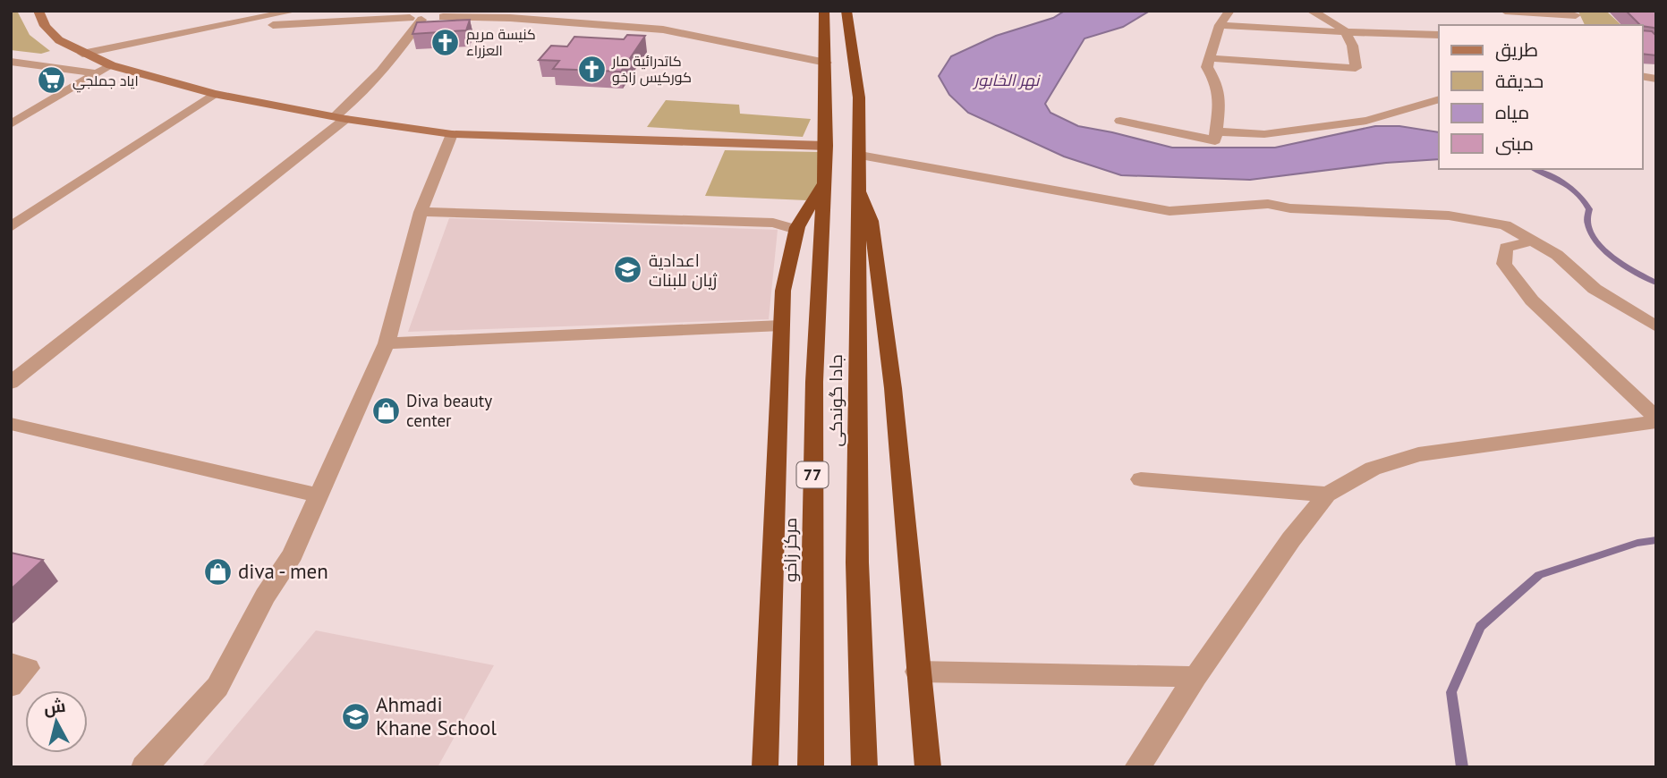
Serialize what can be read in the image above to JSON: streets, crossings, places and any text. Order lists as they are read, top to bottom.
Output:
{
  "streets": {
    "highway": ["جادا گوندکی", "77", "مركز زاخو"]
  },
  "crossings": [
    ["77", "مركز زاخو"]
  ],
  "water": ["نهر الخابور"],
  "places": {
    "church": ["كنيسة مريم العزراء", "كاتدرائية مار كوركيس زاخو"],
    "supermarket": ["اياد جملجي"],
    "school or university": ["اعدادية ژیان للبنات", "Ahmadi Khane School"],
    "shop": ["Diva beauty center", "diva - men"]
  },
  "legend": [
    "طريق",
    "حديقة",
    "مياه",
    "مبنى"
  ],
  "north": "top"
}
